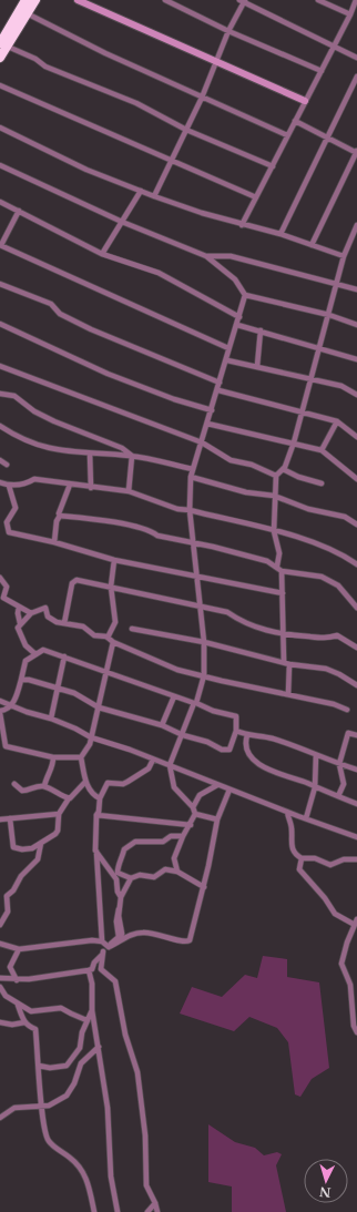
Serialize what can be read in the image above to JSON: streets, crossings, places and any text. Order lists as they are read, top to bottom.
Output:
{
  "north": "bottom"
}
